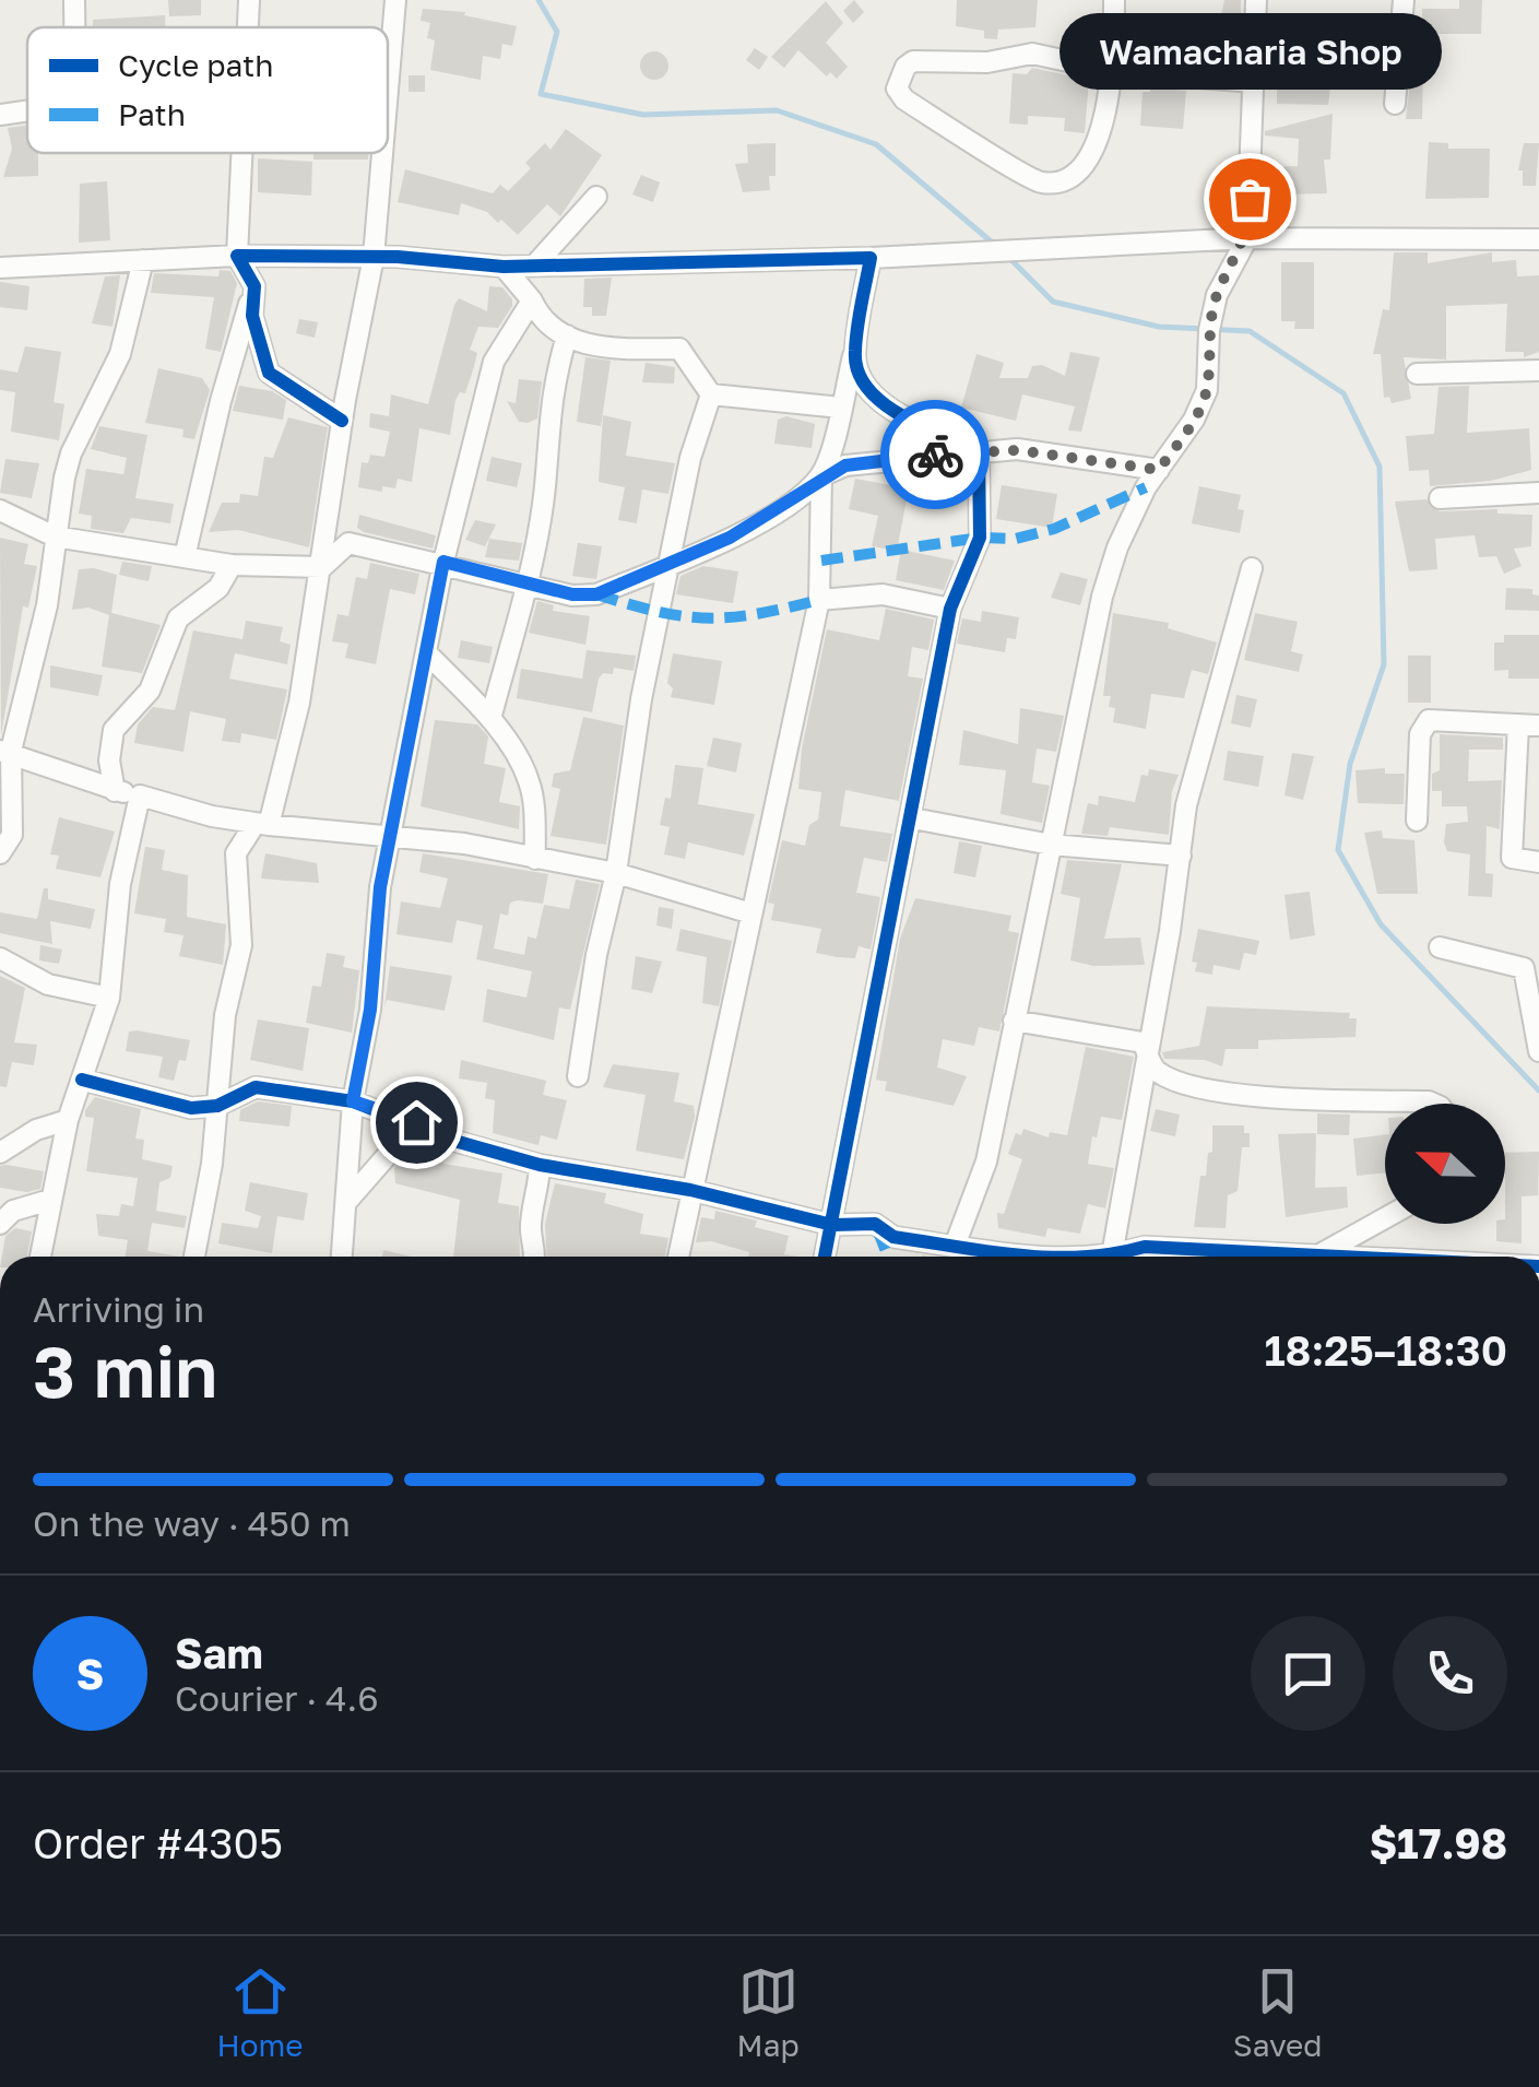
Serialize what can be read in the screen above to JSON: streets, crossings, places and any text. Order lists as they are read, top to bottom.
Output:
{
  "places": ["Wamacharia Shop"],
  "legend": ["Cycle path", "Path"],
  "north": "left",
  "page": {
    "bubble": "Wamacharia Shop",
    "heading": ["3 min", "Arriving in", "18:25–18:30"],
    "panel": [
      "Sam",
      "Courier · 4.6",
      "Order #4305",
      "$17.98"
    ],
    "bar": "On the way · 450 m",
    "round": "S",
    "tabs": ["Home", "Map", "Saved"]
  }
}
